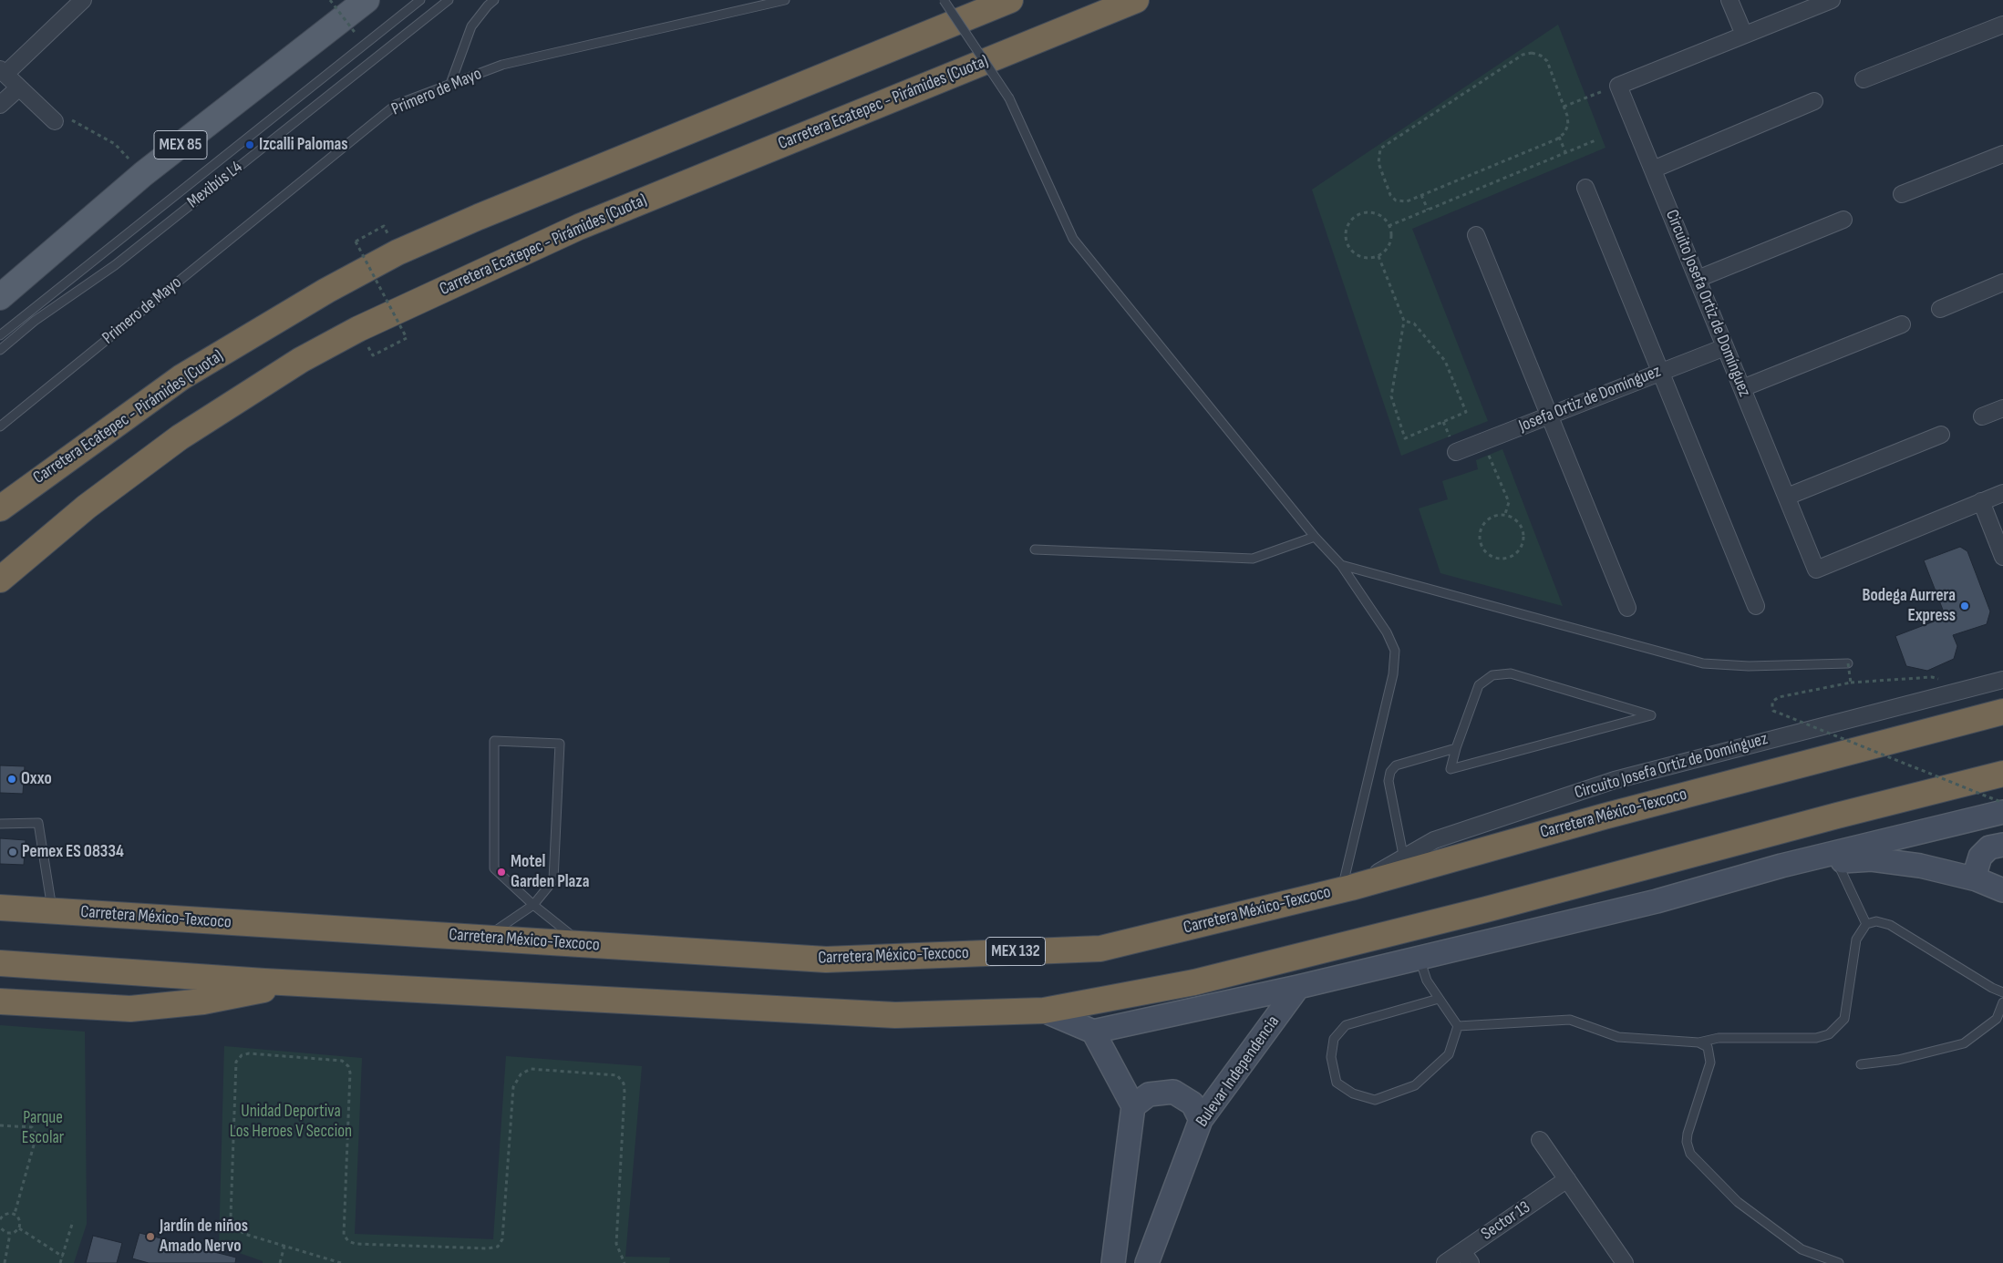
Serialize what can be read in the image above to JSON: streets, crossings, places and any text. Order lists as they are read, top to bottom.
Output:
{
  "streets": {
    "highway": ["Carretera Ecatepec - Pirámides (Cuota)", "Carretera México-Texcoco", "MEX 132"],
    "main road": ["MEX 85"],
    "street": [
      "Circuito Josefa Ortiz de Domínguez",
      "Josefa Ortiz de Domínguez",
      "Bulevar Independencia",
      "Sector 13"
    ],
    "lane": ["Primero de Mayo", "Mexibús L4"]
  },
  "crossings": [
    ["Circuito Josefa Ortiz de Domínguez", "Josefa Ortiz de Domínguez"],
    ["Circuito Josefa Ortiz de Domínguez", "Carretera México-Texcoco"]
  ],
  "parks": ["Unidad Deportiva Los Heroes V Seccion", "Parque Escolar"],
  "places": [
    "Izcalli Palomas",
    "Bodega Aurrera Express",
    "Oxxo",
    "Pemex ES 08334",
    "Motel Garden Plaza",
    "Jardín de niños Amado Nervo"
  ]
}
